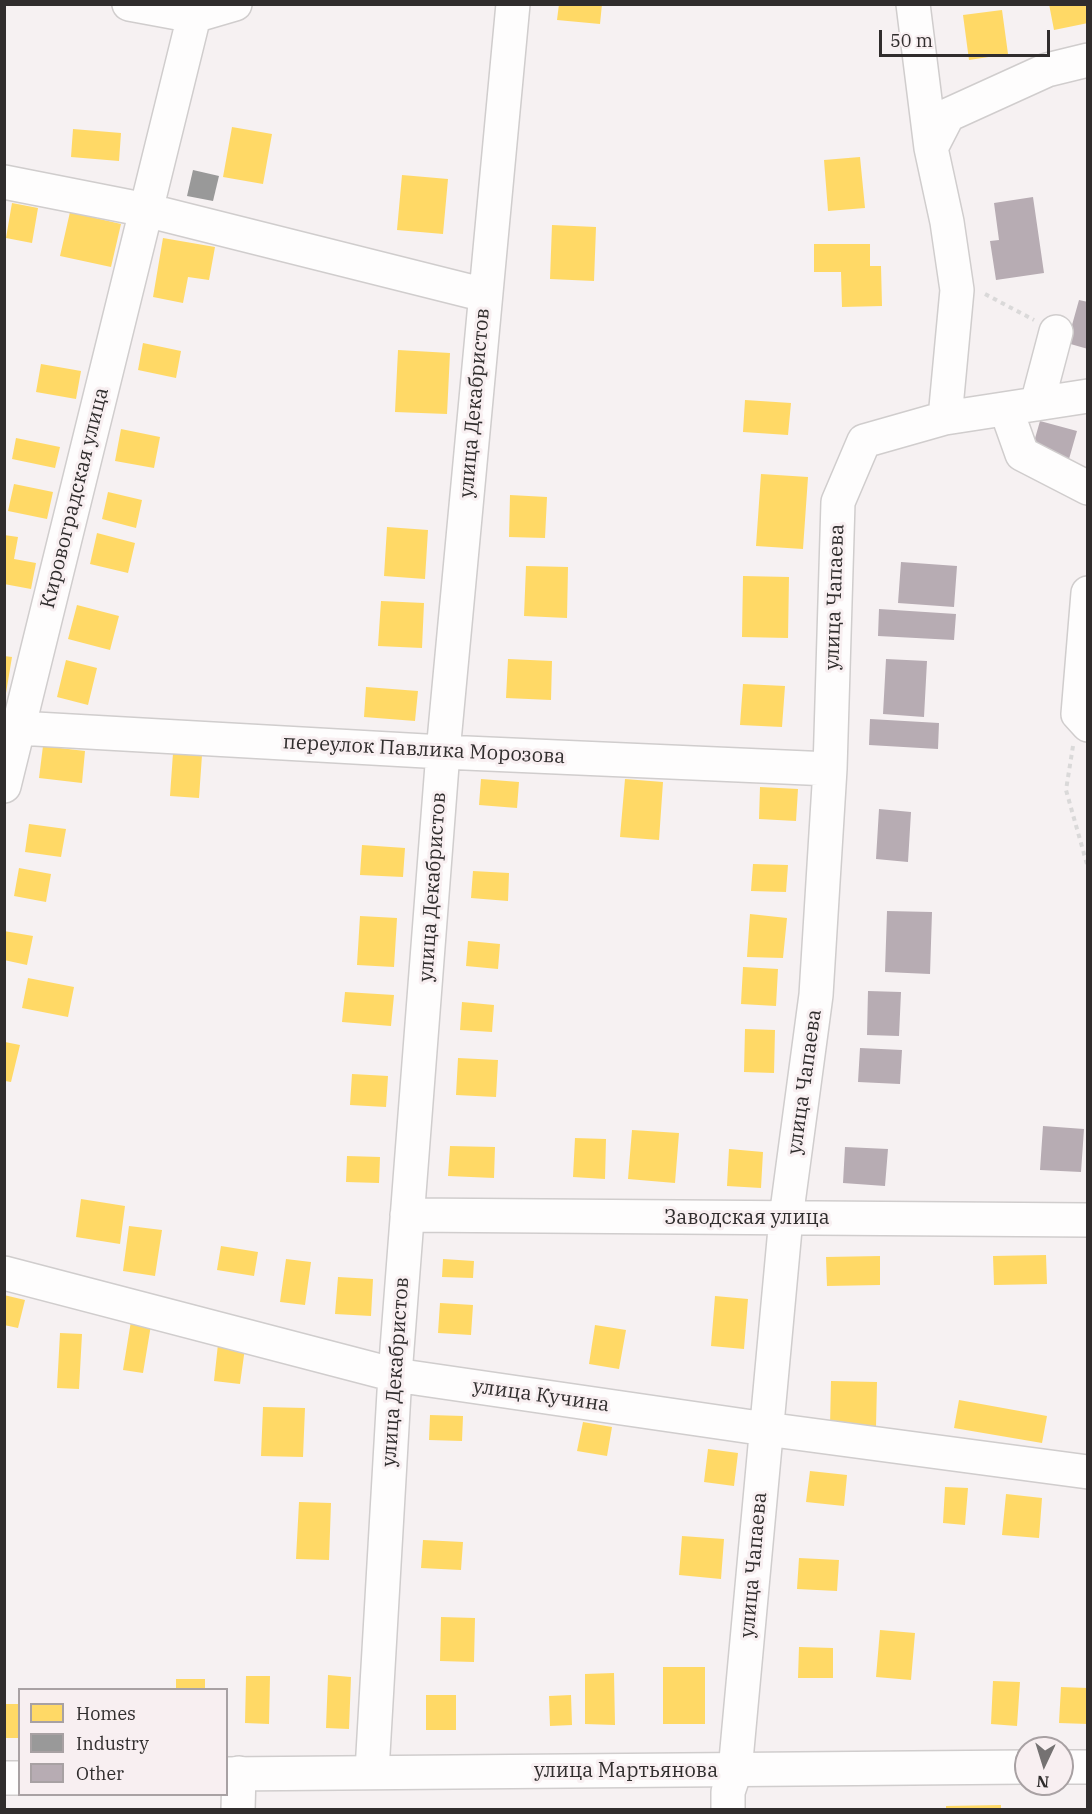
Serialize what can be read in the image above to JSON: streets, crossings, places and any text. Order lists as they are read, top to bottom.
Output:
{
  "streets": {
    "street": [
      "улица Декабристов",
      "Кировоградская улица",
      "улица Чапаева",
      "переулок Павлика Морозова",
      "Заводская улица",
      "улица Кучина",
      "улица Мартьянова"
    ]
  },
  "crossings": [
    ["улица Декабристов", "переулок Павлика Морозова"],
    ["улица Декабристов", "Заводская улица"],
    ["улица Декабристов", "улица Кучина"],
    ["улица Декабристов", "улица Мартьянова"],
    ["Кировоградская улица", "переулок Павлика Морозова"],
    ["улица Чапаева", "переулок Павлика Морозова"],
    ["улица Чапаева", "Заводская улица"],
    ["улица Чапаева", "улица Кучина"],
    ["улица Чапаева", "улица Мартьянова"]
  ],
  "legend": ["Homes", "Industry", "Other"],
  "scale_bar": "50 m",
  "north": "bottom"
}
